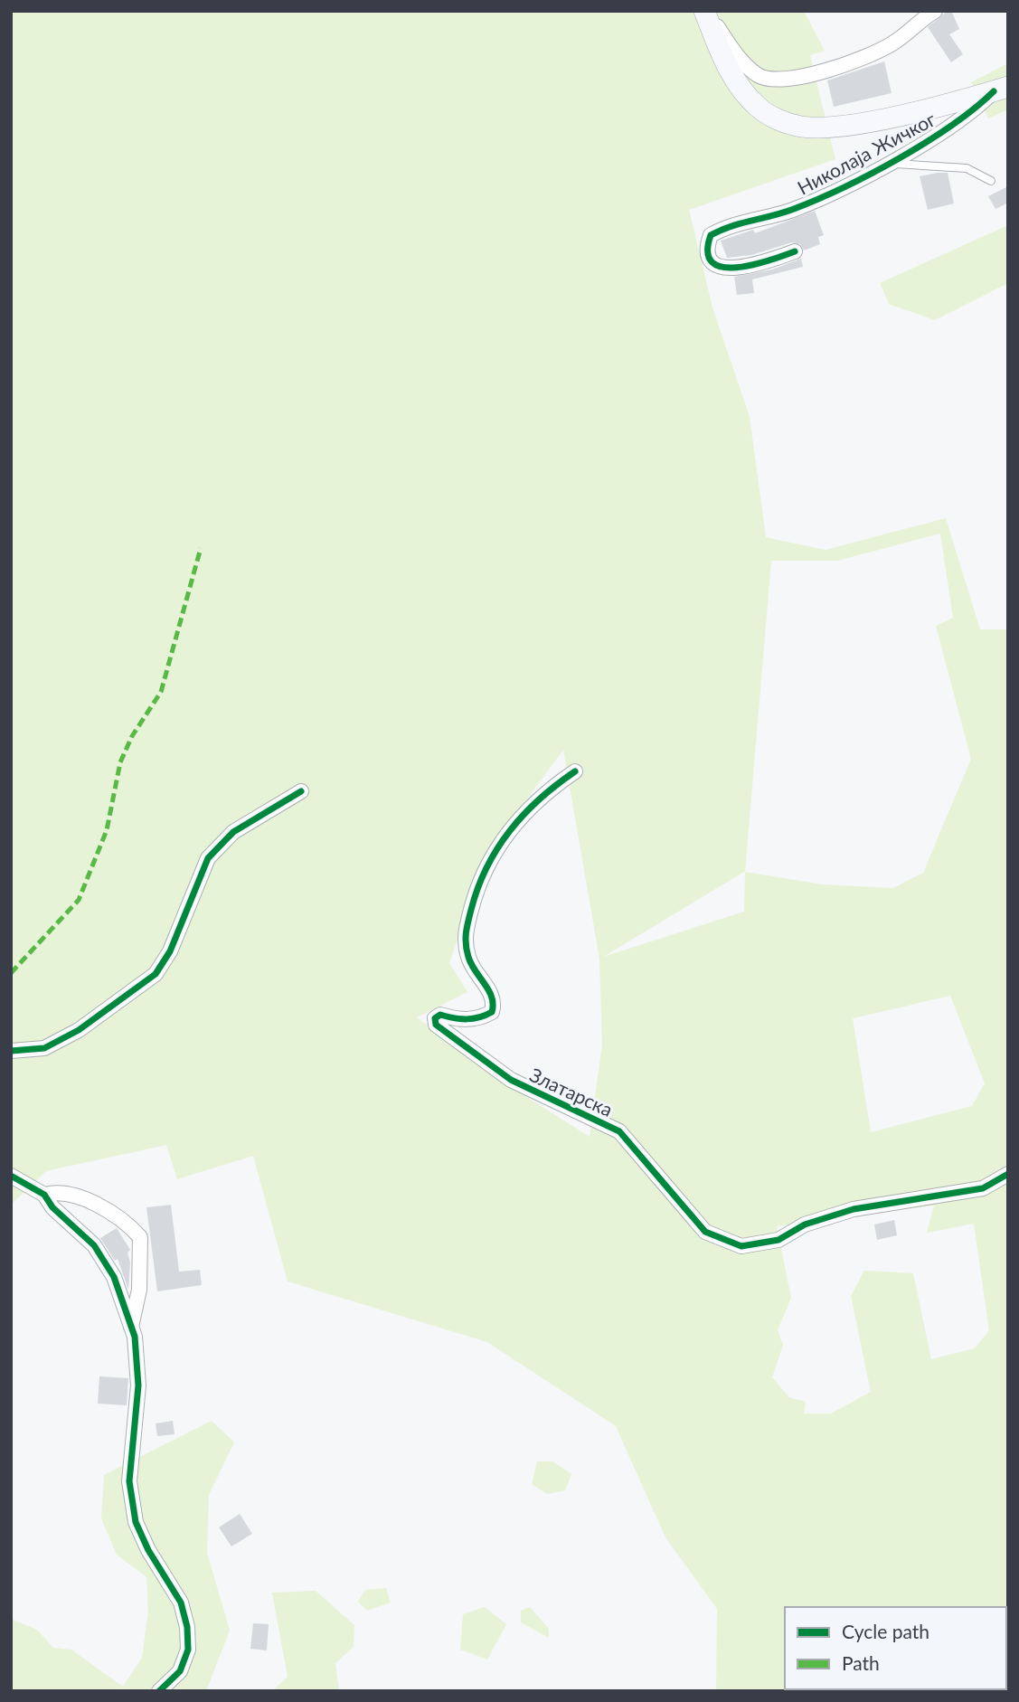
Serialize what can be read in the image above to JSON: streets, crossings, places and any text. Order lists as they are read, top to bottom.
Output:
{
  "streets": {
    "street": ["Николаја Жичког", "Златарска"]
  },
  "legend": ["Cycle path", "Path"]
}
